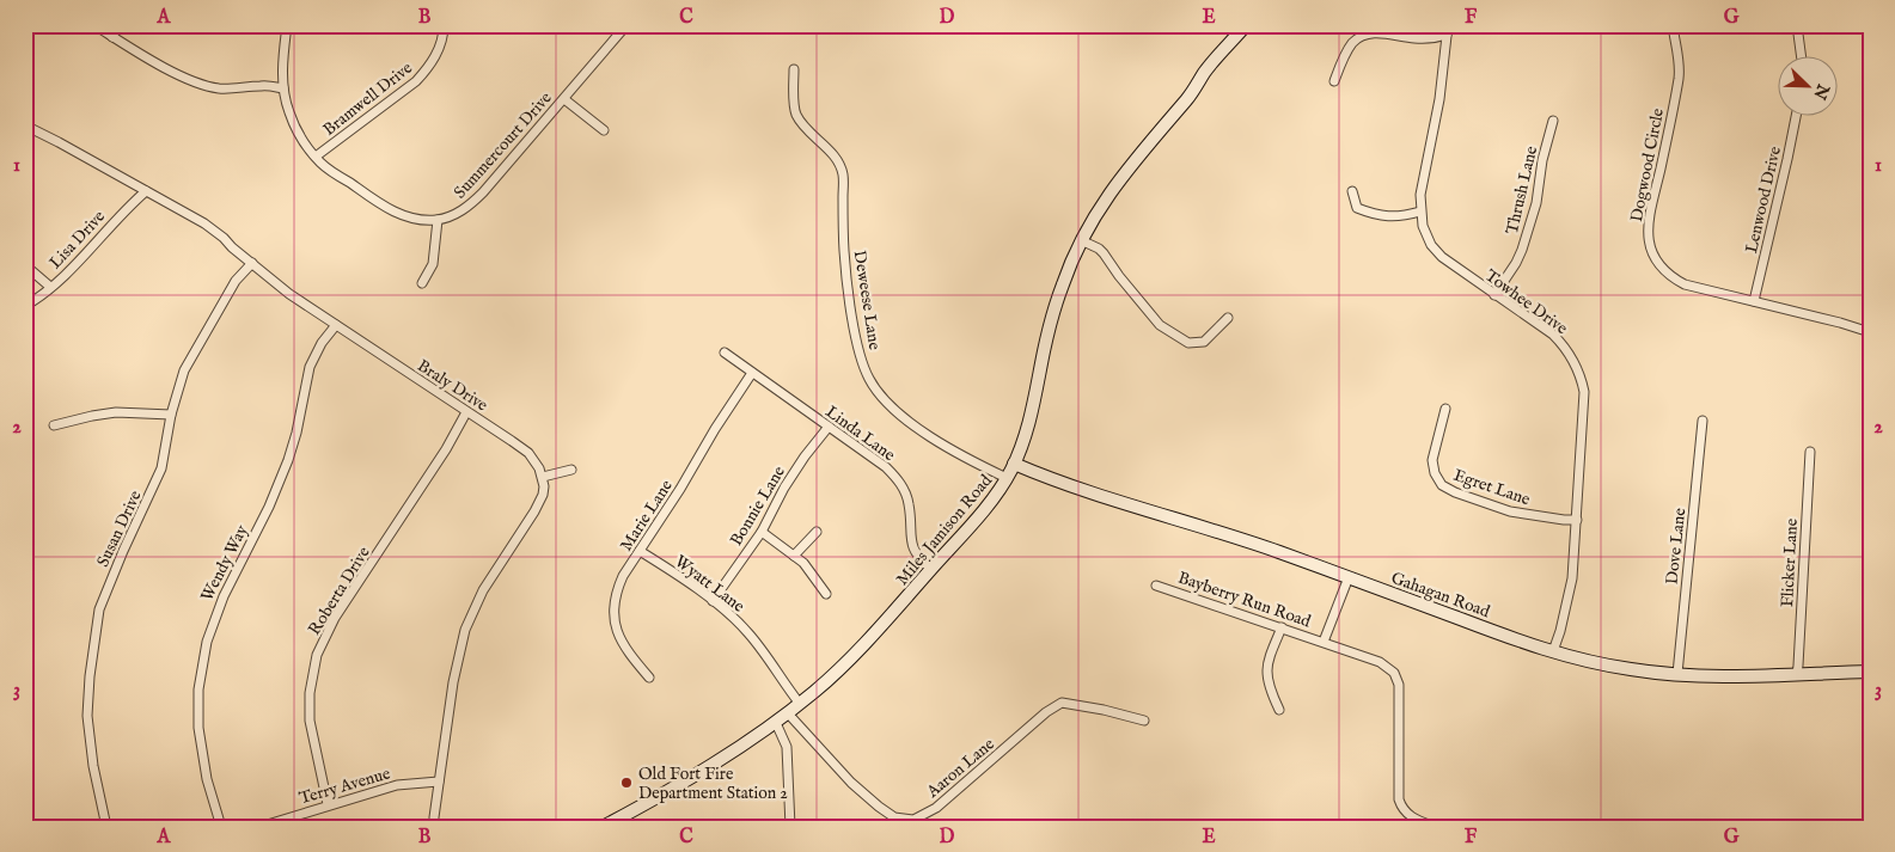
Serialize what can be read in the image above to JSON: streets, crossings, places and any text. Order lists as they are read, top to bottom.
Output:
{
  "streets": {
    "main road": ["Miles Jamison Road", "Gahagan Road"],
    "street": [
      "Bramwell Drive",
      "Summercourt Drive",
      "Dogwood Circle",
      "Thrush Lane",
      "Lenwood Drive",
      "Lisa Drive",
      "Deweese Lane",
      "Towhee Drive",
      "Braly Drive",
      "Linda Lane",
      "Egret Lane",
      "Bonnie Lane",
      "Marie Lane",
      "Susan Drive",
      "Dove Lane",
      "Wendy Way",
      "Flicker Lane",
      "Wyatt Lane",
      "Roberta Drive",
      "Bayberry Run Road",
      "Aaron Lane",
      "Terry Avenue"
    ]
  },
  "crossings": [
    ["Dogwood Circle", "Lenwood Drive"],
    ["Thrush Lane", "Towhee Drive"],
    ["Lisa Drive", "Braly Drive"],
    ["Deweese Lane", "Miles Jamison Road"],
    ["Towhee Drive", "Egret Lane"],
    ["Towhee Drive", "Gahagan Road"],
    ["Braly Drive", "Susan Drive"],
    ["Braly Drive", "Wendy Way"],
    ["Braly Drive", "Roberta Drive"],
    ["Linda Lane", "Bonnie Lane"],
    ["Linda Lane", "Marie Lane"],
    ["Linda Lane", "Miles Jamison Road"],
    ["Bonnie Lane", "Wyatt Lane"],
    ["Marie Lane", "Wyatt Lane"],
    ["Miles Jamison Road", "Wyatt Lane"],
    ["Miles Jamison Road", "Gahagan Road"],
    ["Miles Jamison Road", "Aaron Lane"],
    ["Dove Lane", "Gahagan Road"],
    ["Flicker Lane", "Gahagan Road"],
    ["Roberta Drive", "Terry Avenue"],
    ["Gahagan Road", "Bayberry Run Road"]
  ],
  "places": ["Old Fort Fire Department Station 2"],
  "north": "bottom right",
  "grid": {
    "columns": [
      "A",
      "B",
      "C",
      "D",
      "E",
      "F",
      "G"
    ],
    "rows": ["1", "2", "3"]
  }
}
